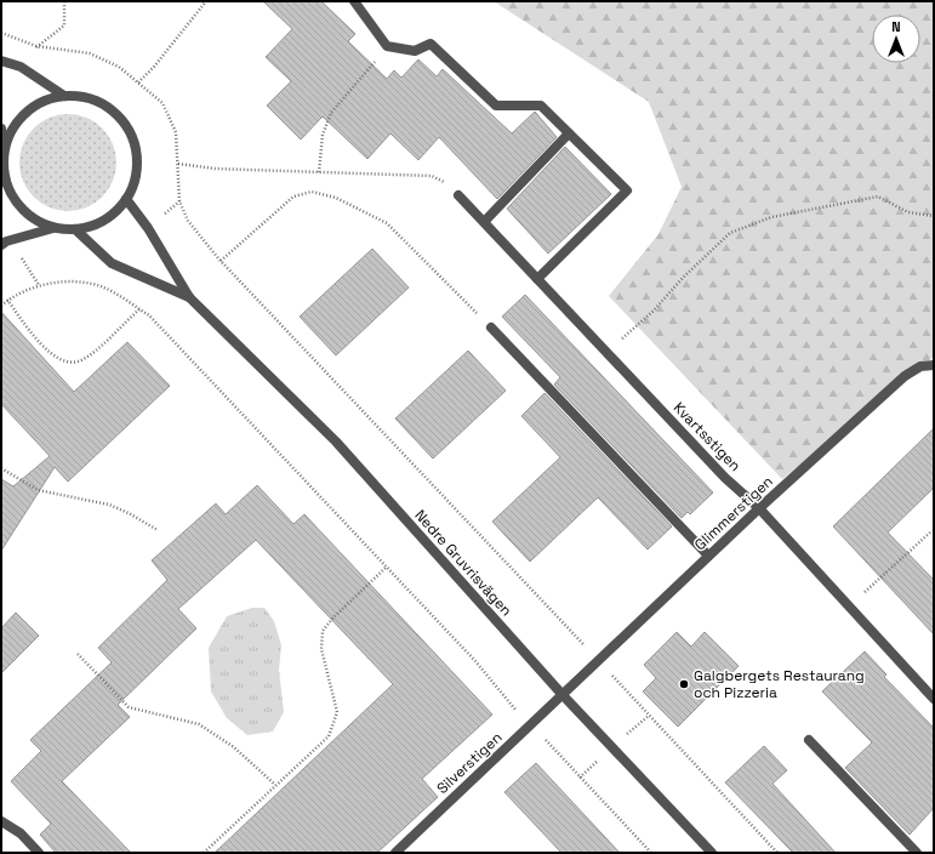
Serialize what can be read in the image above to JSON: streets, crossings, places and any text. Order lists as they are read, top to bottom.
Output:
{
  "streets": {
    "street": [
      "Kvartsstigen",
      "Glimmerstigen",
      "Nedre Gruvrisvägen",
      "Silverstigen"
    ]
  },
  "crossings": [
    ["Kvartsstigen", "Glimmerstigen"],
    ["Glimmerstigen", "Nedre Gruvrisvägen"],
    ["Glimmerstigen", "Silverstigen"],
    ["Nedre Gruvrisvägen", "Silverstigen"]
  ],
  "places": ["Galgbergets Restaurang och Pizzeria"],
  "north": "top"
}
